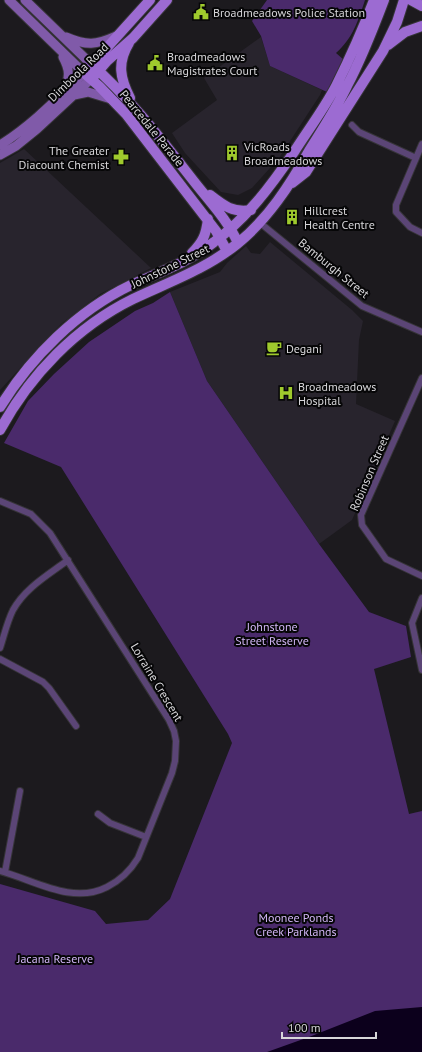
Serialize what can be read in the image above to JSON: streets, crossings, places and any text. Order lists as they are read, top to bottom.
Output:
{
  "streets": {
    "main road": ["Dimboola Road", "Pearcedale Parade", "Johnstone Street"],
    "street": ["Bamburgh Street", "Robinson Street", "Lorraine Crescent"]
  },
  "crossings": [
    ["Dimboola Road", "Pearcedale Parade"],
    ["Pearcedale Parade", "Johnstone Street"],
    ["Johnstone Street", "Bamburgh Street"]
  ],
  "parks": ["Johnstone Street Reserve", "Moonee Ponds Creek Parklands", "Jacana Reserve"],
  "places": {
    "public building": ["Broadmeadows Police Station", "Broadmeadows Magistrates Court"],
    "building": ["VicRoads Broadmeadows", "Hillcrest Health Centre"],
    "pharmacy": ["The Greater Diacount Chemist"],
    "cafe": ["Degani"],
    "hospital": ["Broadmeadows Hospital"]
  },
  "scale_bar": "100 m"
}
